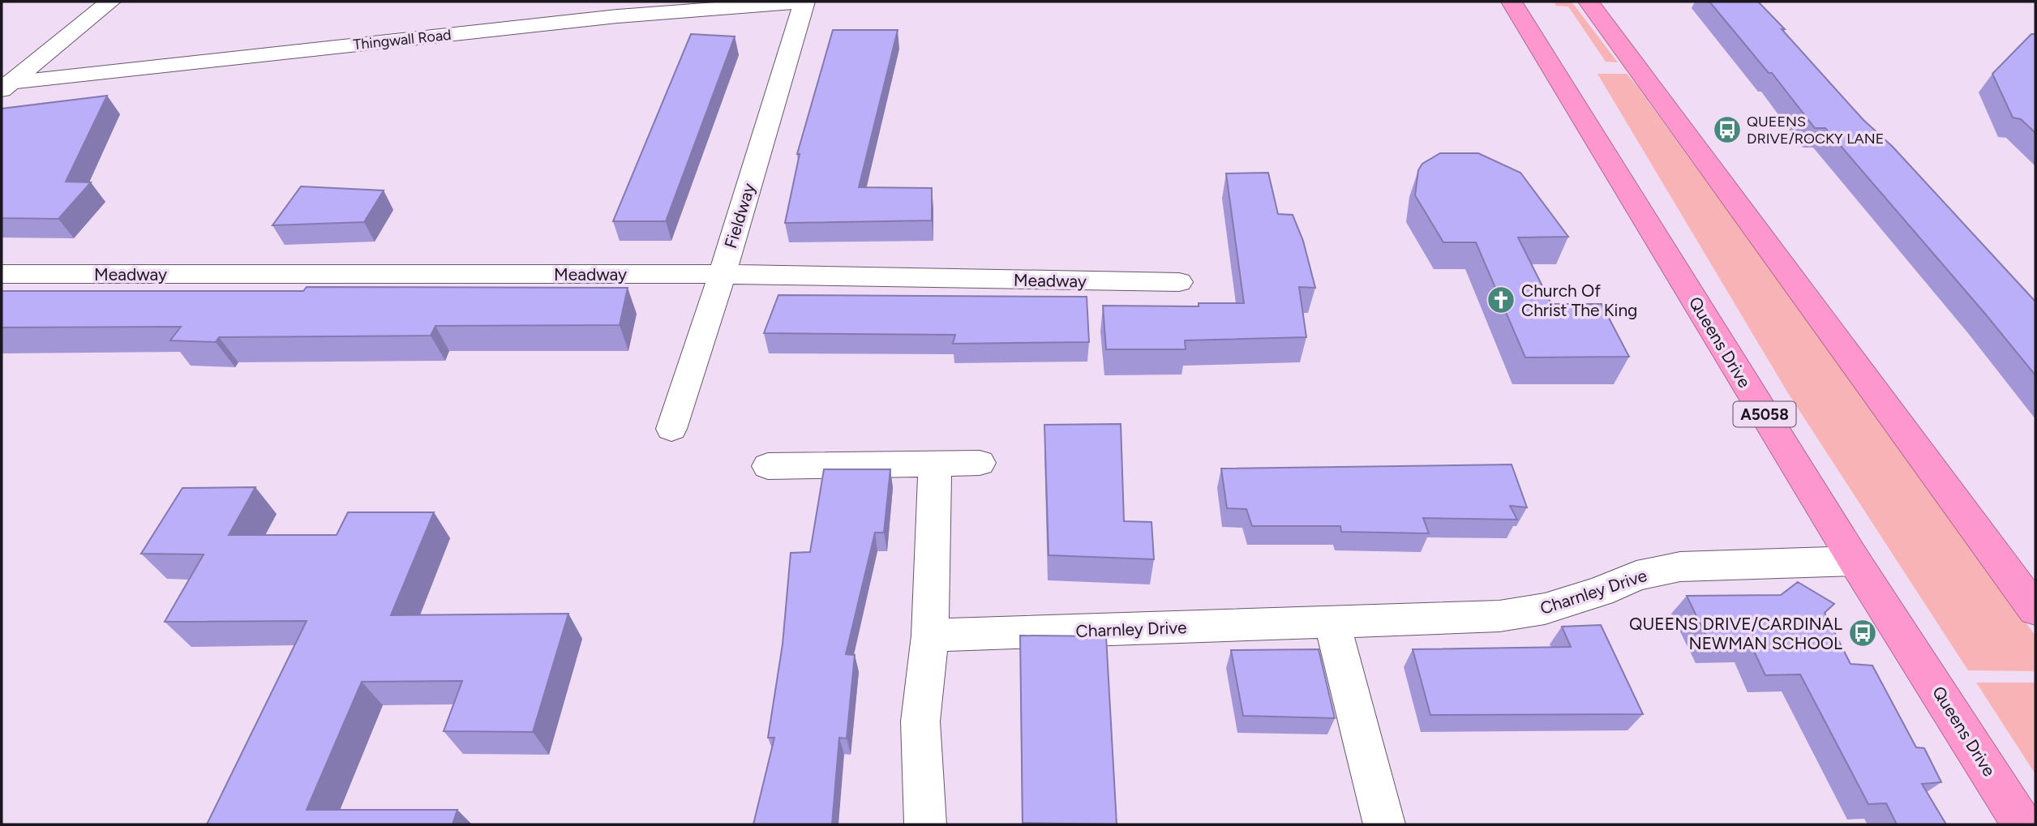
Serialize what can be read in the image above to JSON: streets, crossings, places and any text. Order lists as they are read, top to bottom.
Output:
{
  "streets": {
    "highway": ["Queens Drive", "A5058"],
    "street": [
      "Thingwall Road",
      "Fieldway",
      "Meadway",
      "Charnley Drive"
    ]
  },
  "crossings": [
    ["Thingwall Road", "Fieldway"],
    ["Fieldway", "Meadway"],
    ["Queens Drive", "Charnley Drive"]
  ],
  "places": {
    "bus stop": ["QUEENS DRIVE/ROCKY LANE", "QUEENS DRIVE/CARDINAL NEWMAN SCHOOL"],
    "church": ["Church Of Christ The King"]
  }
}
